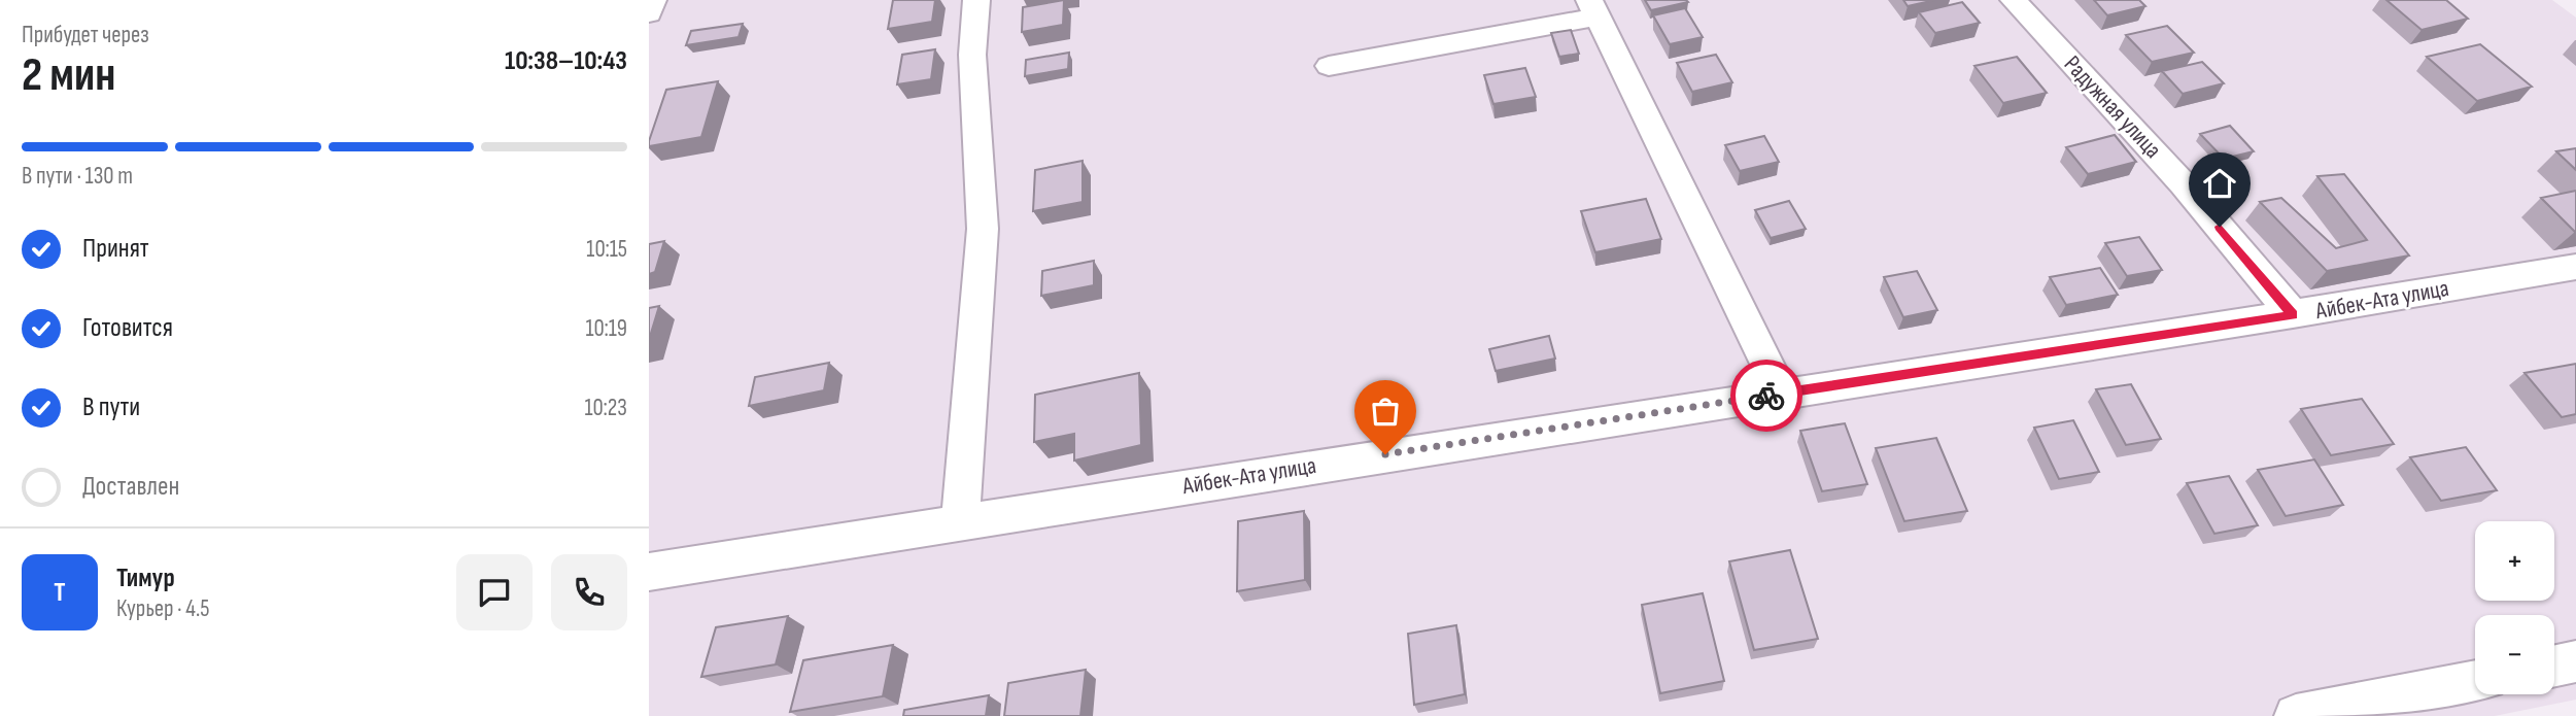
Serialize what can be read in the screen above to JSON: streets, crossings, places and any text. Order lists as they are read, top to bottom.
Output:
{
  "streets": {
    "street": ["Радужная улица", "Айбек-Ата улица"]
  },
  "crossings": [
    ["Радужная улица", "Айбек-Ата улица"]
  ],
  "page": {
    "heading": ["2 мин", "Прибудет через", "10:38–10:43"],
    "panel": ["Тимур", "Курьер · 4.5"],
    "bar": "В пути · 130 m",
    "list": [
      ["Принят", "10:15"],
      ["Готовится", "10:19"],
      ["В пути", "10:23"],
      "Доставлен"
    ],
    "map_buttons": ["+", "−"],
    "round": "Т"
  }
}
